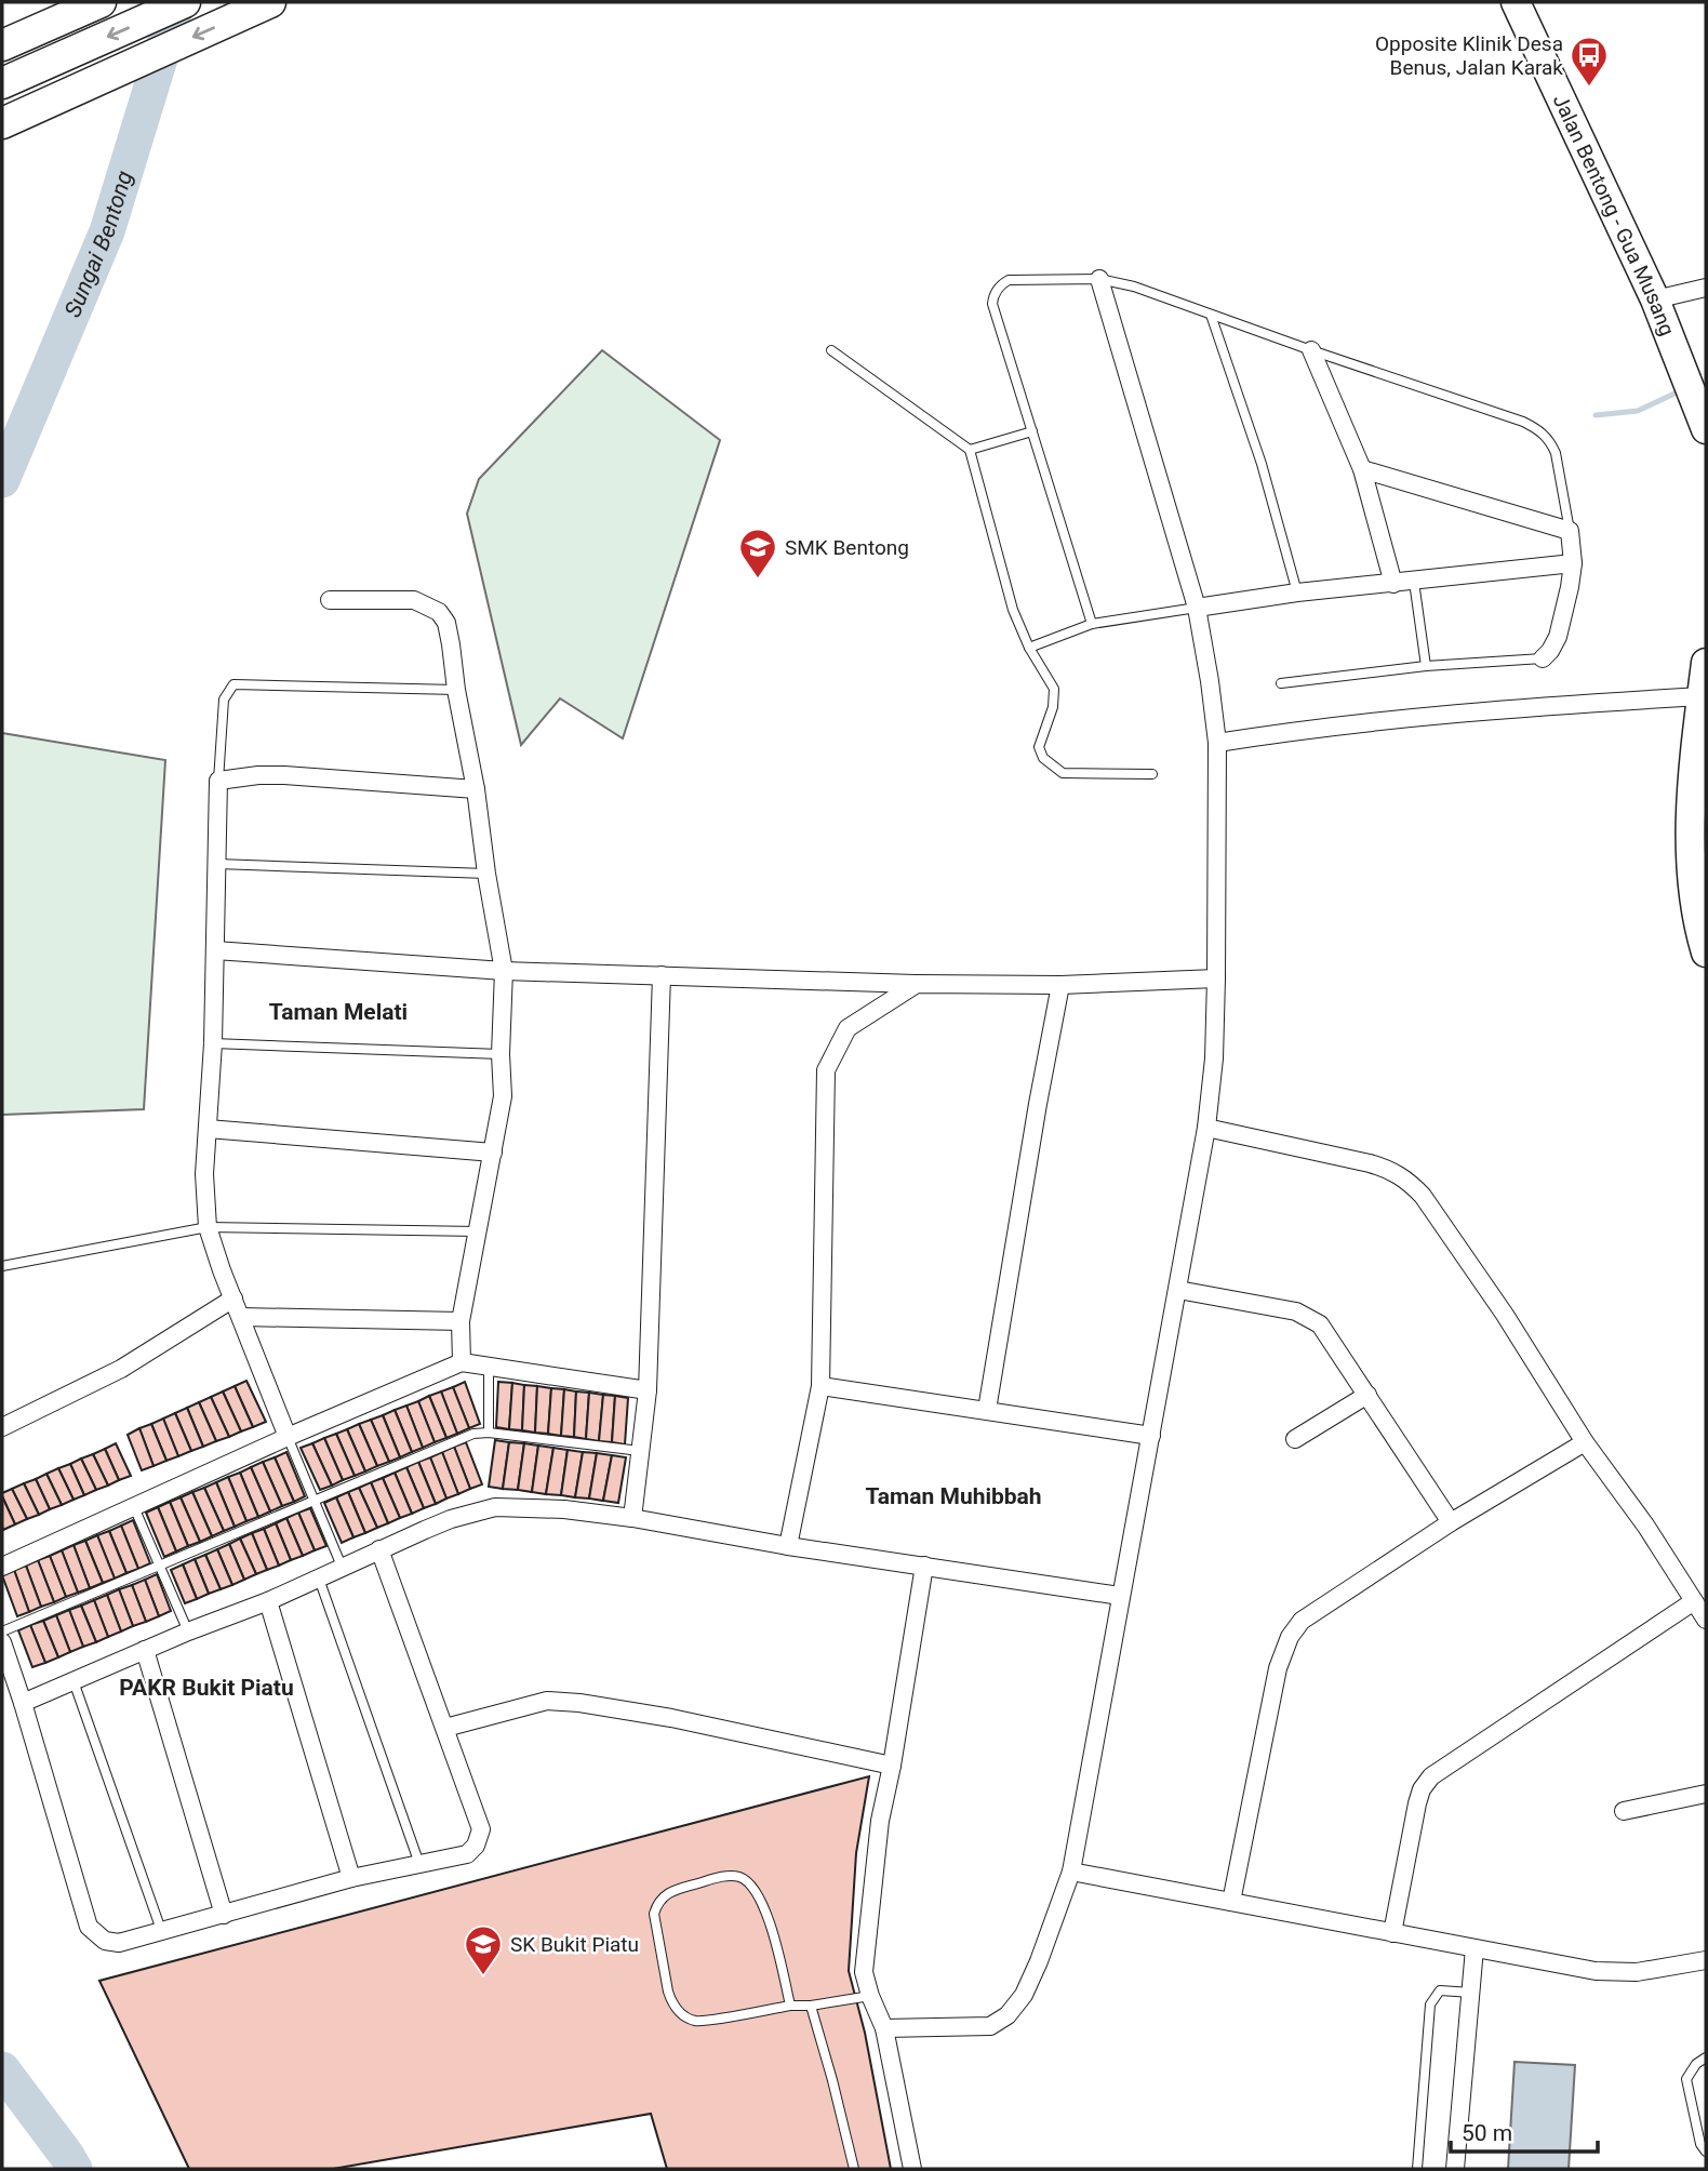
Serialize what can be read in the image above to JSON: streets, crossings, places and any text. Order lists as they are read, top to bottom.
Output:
{
  "streets": {
    "main road": ["Jalan Bentong - Gua Musang"]
  },
  "districts": ["Taman Melati", "Taman Muhibbah", "PAKR Bukit Piatu"],
  "water": ["Sungai Bentong"],
  "places": {
    "bus stop": ["Opposite Klinik Desa Benus, Jalan Karak"],
    "school or university": ["SMK Bentong", "SK Bukit Piatu"]
  },
  "scale_bar": "50 m"
}
